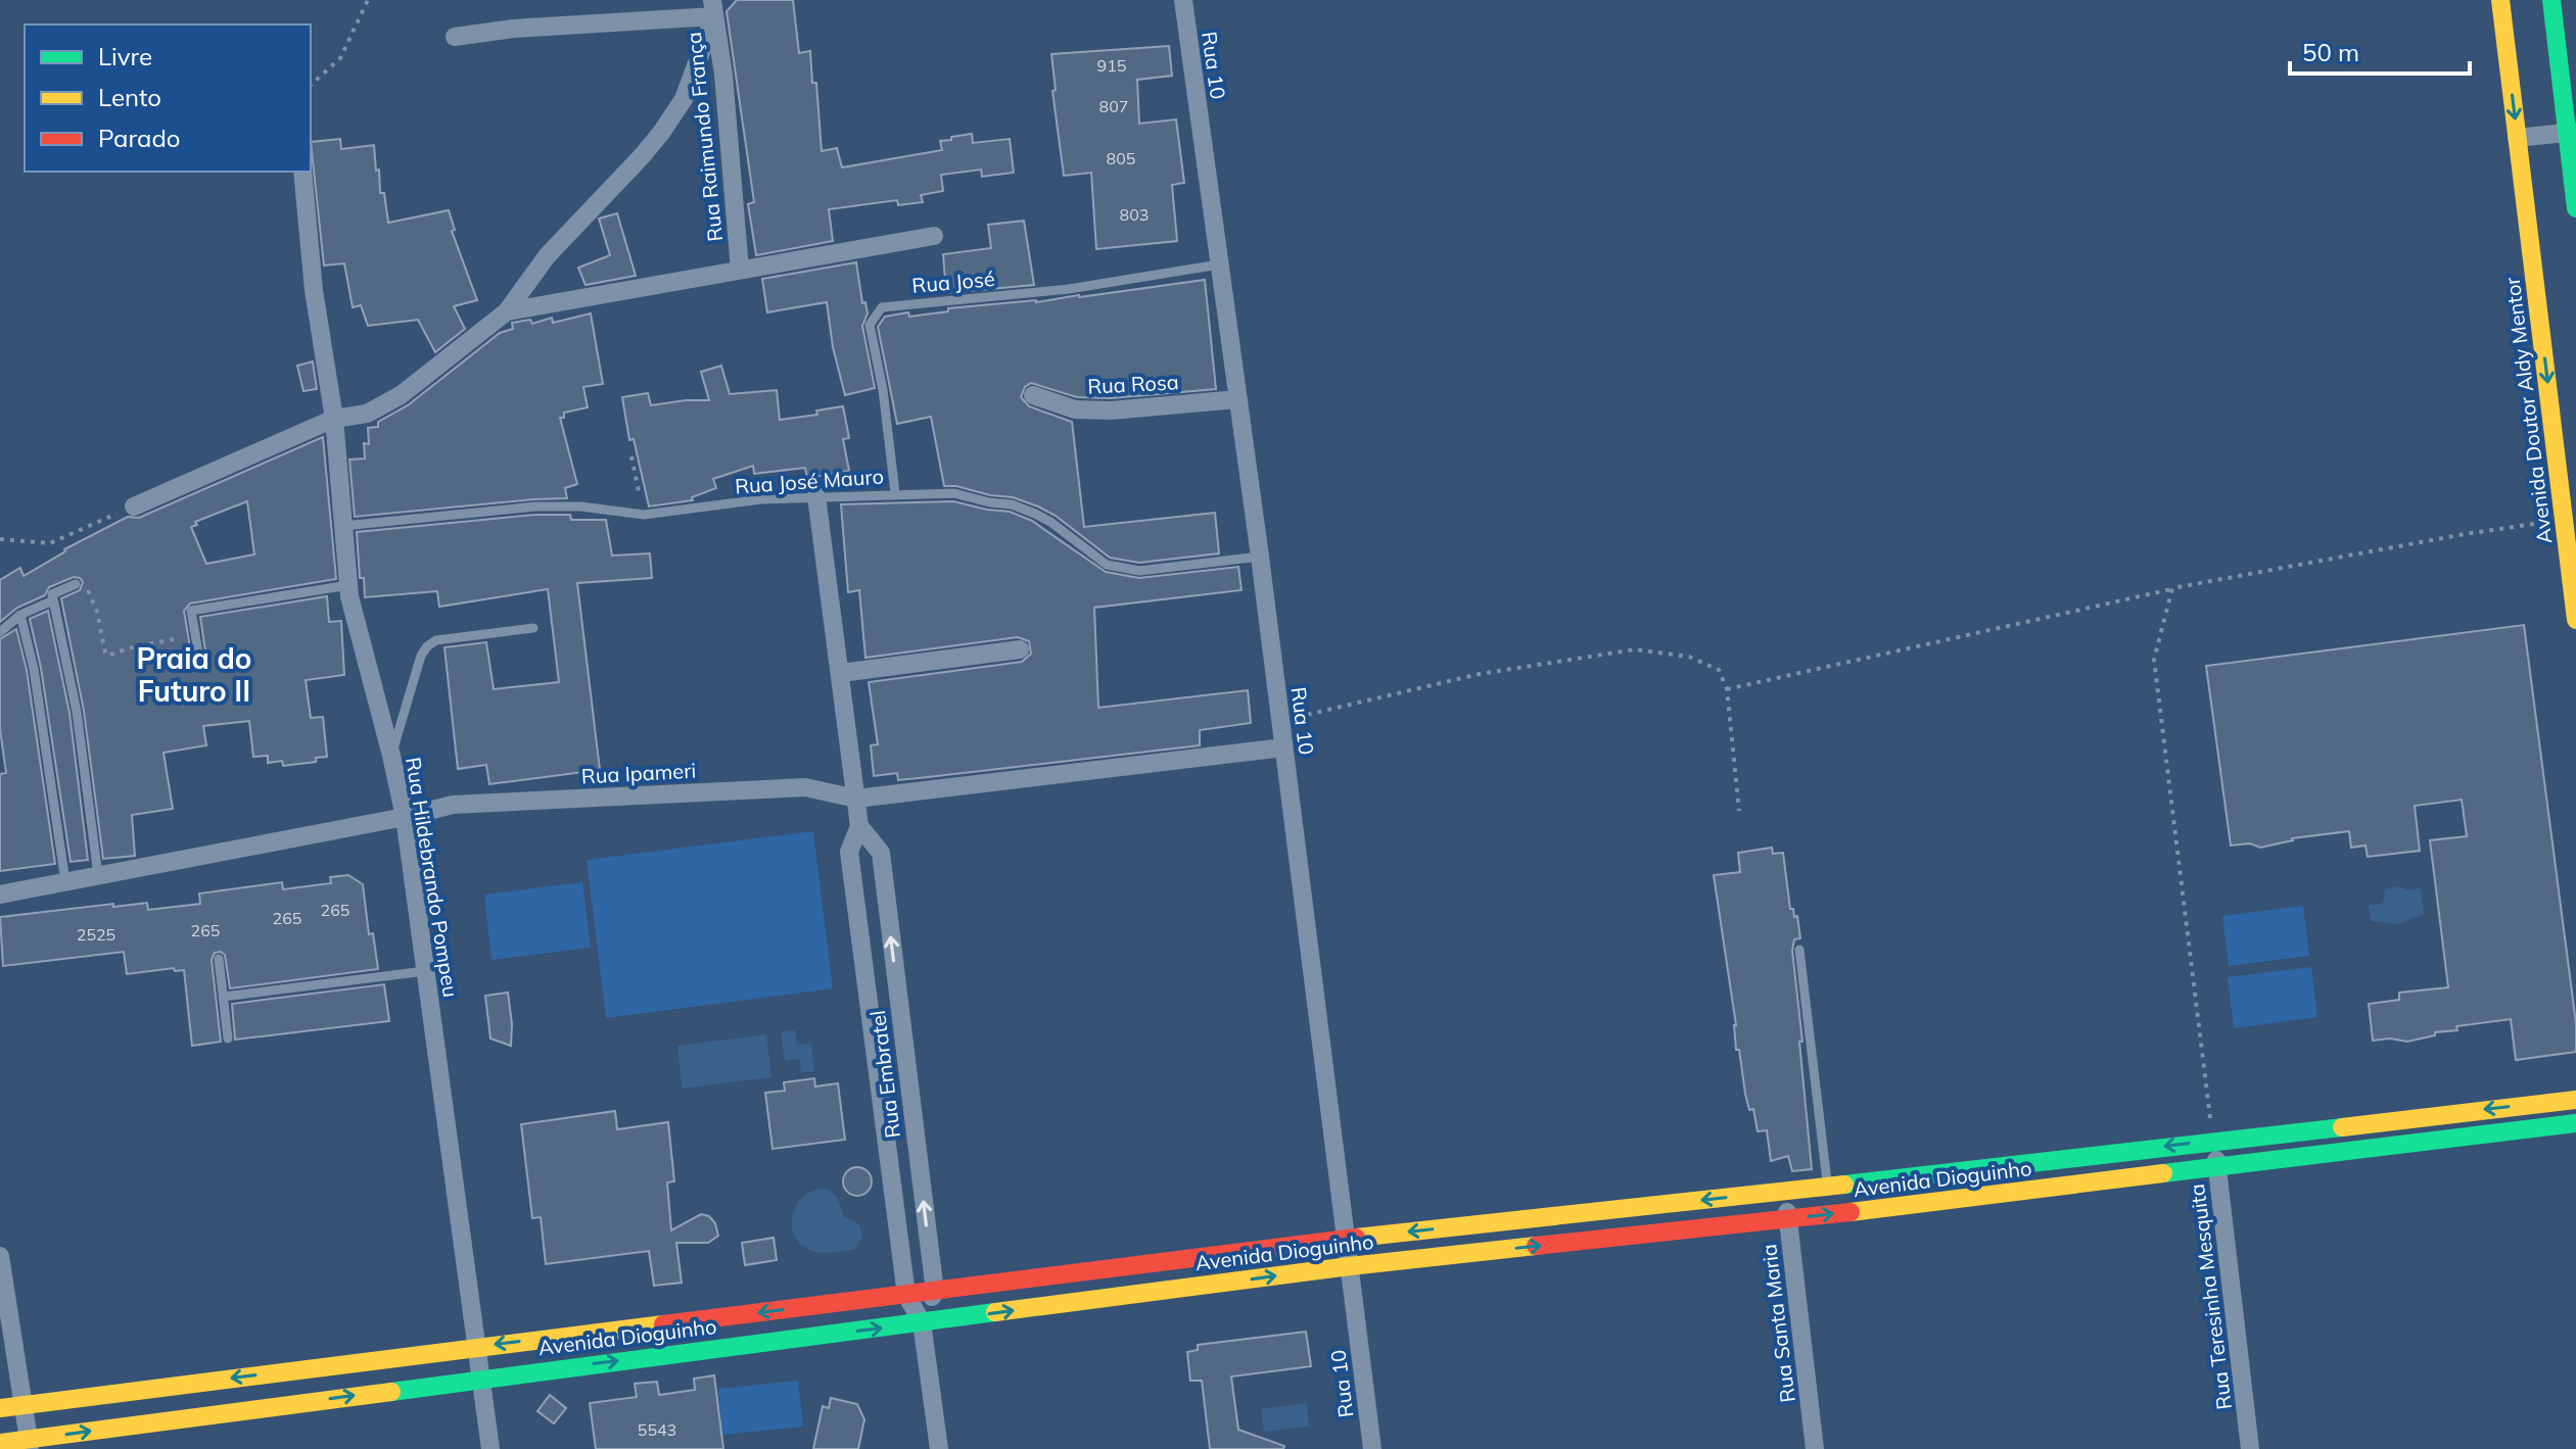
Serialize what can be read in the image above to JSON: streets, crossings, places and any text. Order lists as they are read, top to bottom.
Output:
{
  "streets": {
    "main road": ["Avenida Doutor Aldy Mentor", "Avenida Dioguinho"],
    "street": [
      "Rua 10",
      "Rua Raimundo França",
      "Rua Rosa",
      "Rua Ipameri",
      "Rua Hildebrando Pompeu",
      "Rua Embratel",
      "Rua Teresinha Mesquita",
      "Rua Santa Maria"
    ],
    "lane": ["Rua José", "Rua José Mauro"]
  },
  "crossings": [
    ["Rua 10", "Rua José"],
    ["Rua 10", "Rua Rosa"],
    ["Rua 10", "Rua José Mauro"],
    ["Rua 10", "Rua Ipameri"],
    ["Rua 10", "Avenida Dioguinho"],
    ["Rua José", "Rua José Mauro"],
    ["Rua José Mauro", "Rua Hildebrando Pompeu"],
    ["Rua José Mauro", "Rua Embratel"],
    ["Rua Ipameri", "Rua Hildebrando Pompeu"],
    ["Rua Ipameri", "Rua Embratel"],
    ["Rua Hildebrando Pompeu", "Avenida Dioguinho"],
    ["Rua Embratel", "Avenida Dioguinho"],
    ["Avenida Dioguinho", "Rua Teresinha Mesquita"],
    ["Avenida Dioguinho", "Rua Santa Maria"]
  ],
  "districts": ["Praia do Futuro II"],
  "house_numbers": [
    "915",
    "807",
    "805",
    "803",
    "265",
    "265",
    "265",
    "2525",
    "5543"
  ],
  "legend": ["Livre", "Lento", "Parado"],
  "scale_bar": "50 m"
}
